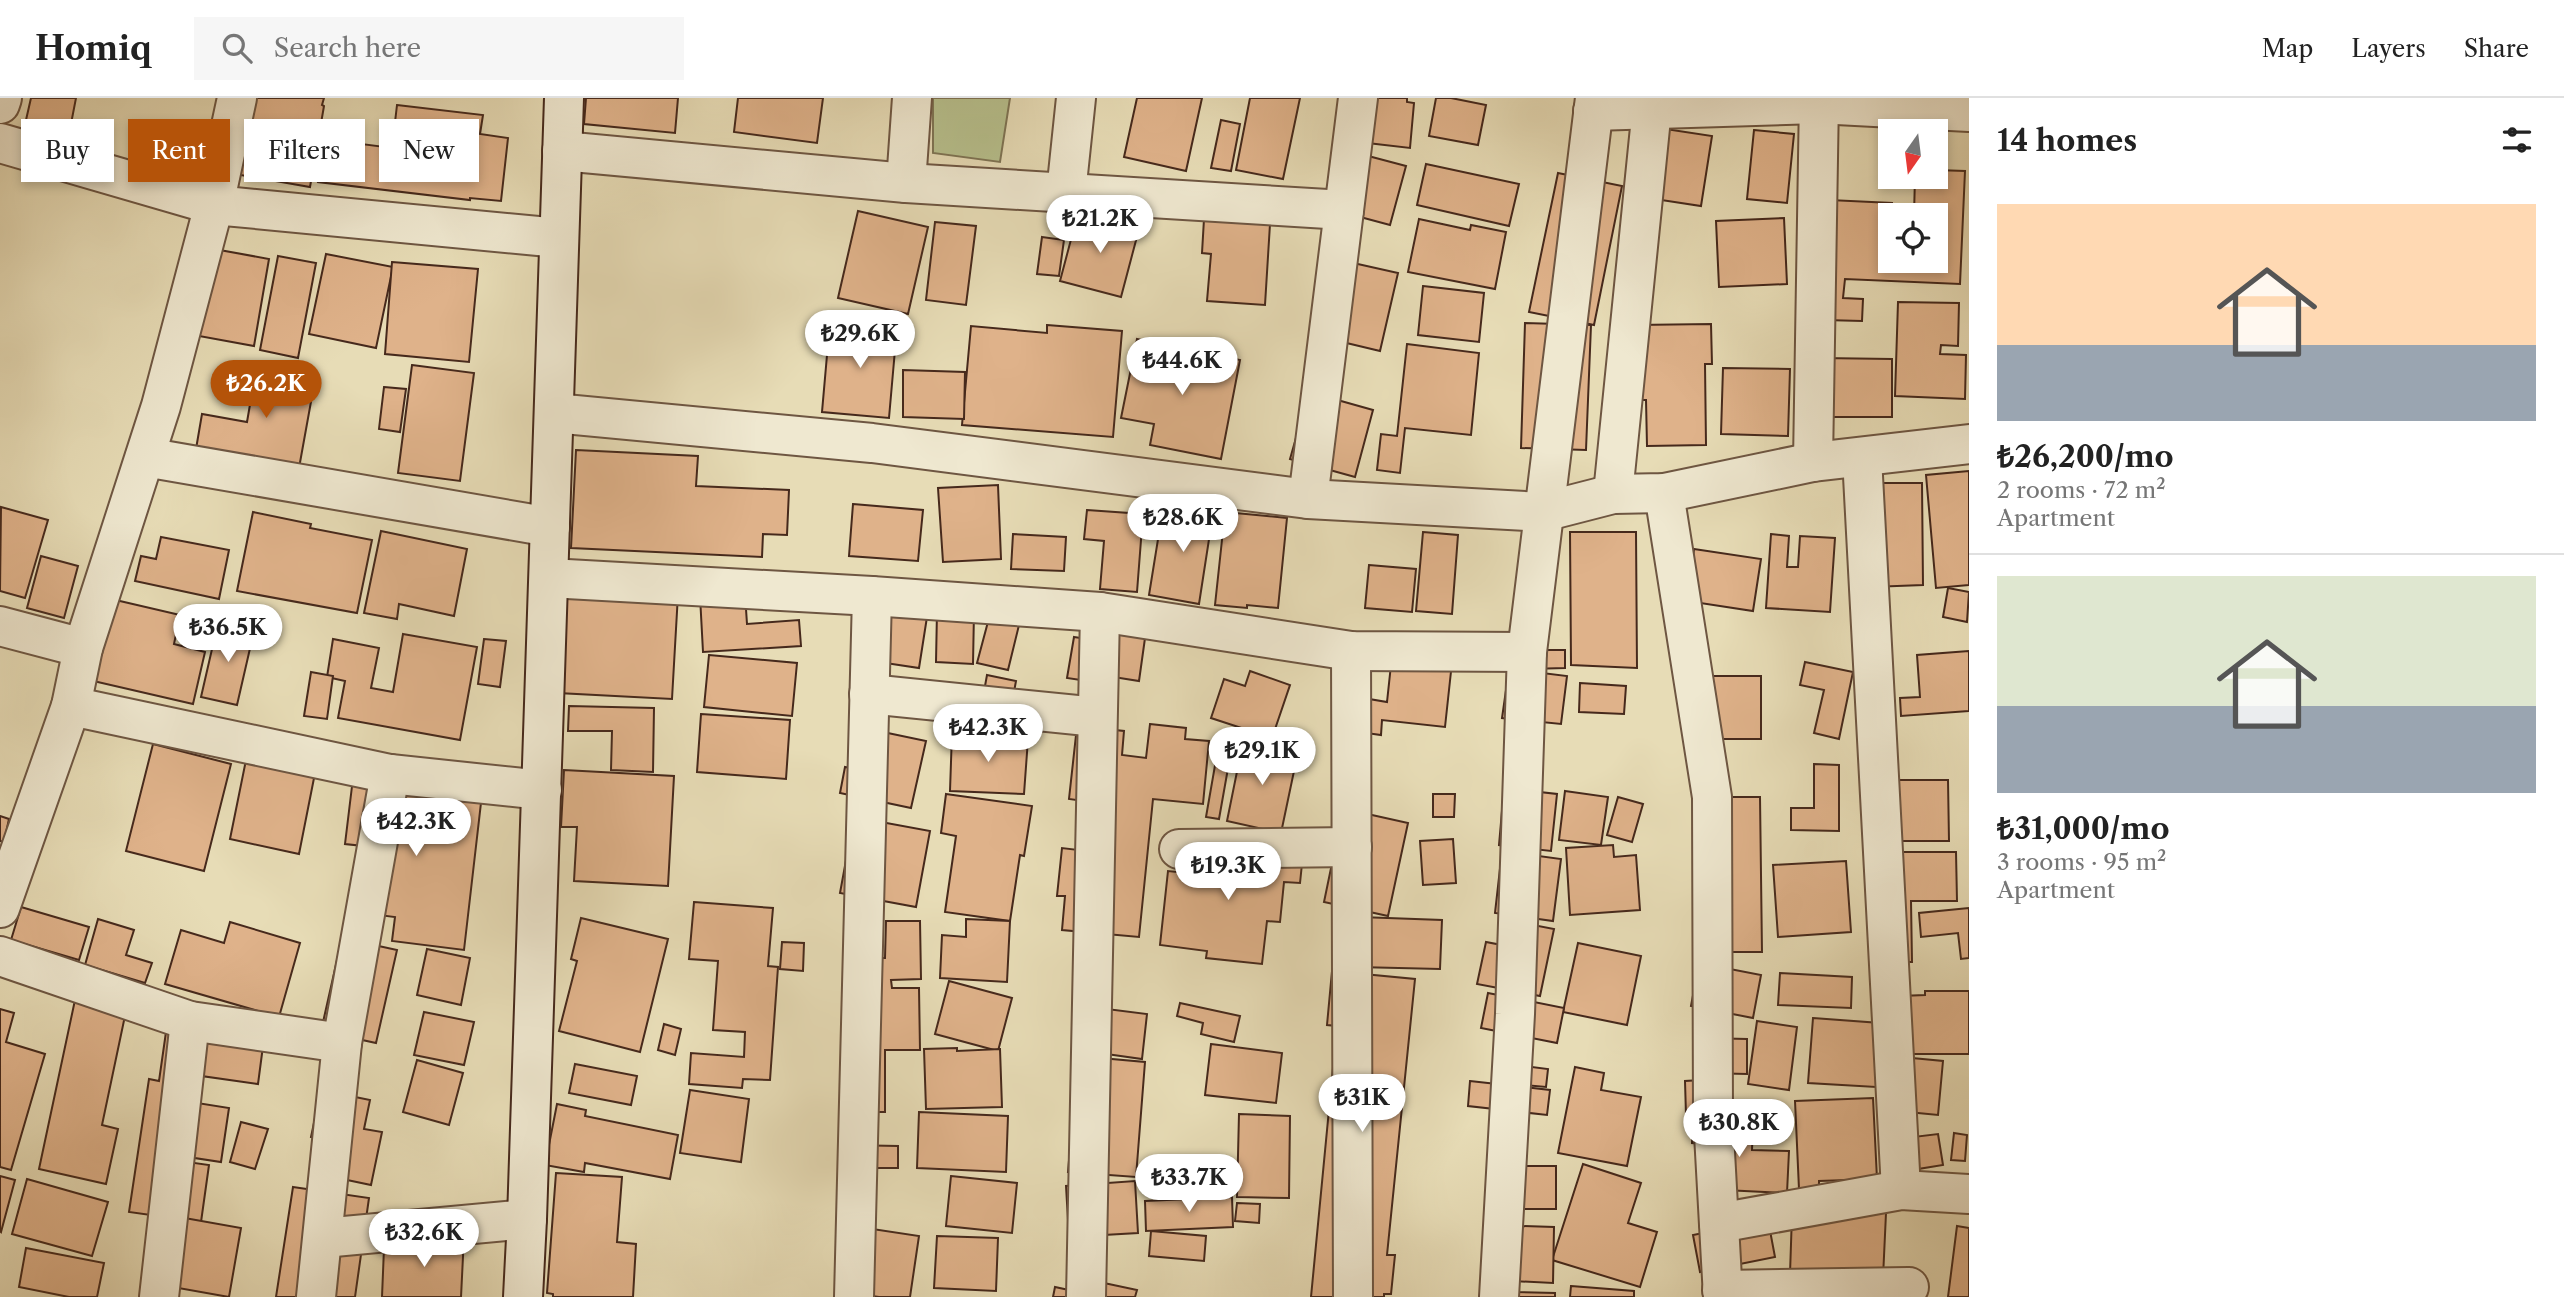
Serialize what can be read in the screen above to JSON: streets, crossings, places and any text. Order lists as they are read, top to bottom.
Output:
{
  "north": "bottom",
  "page": {
    "header": "Homiq",
    "search": "Search here",
    "nav": ["Map", "Layers", "Share"],
    "heading": "14 homes",
    "chip": [
      "Buy",
      "Rent",
      "Filters",
      "New"
    ],
    "list": [
      {
        "name": "₺26,200/mo",
        "note": "2 rooms · 72 m² · Apartment"
      },
      {
        "name": "₺31,000/mo",
        "note": "3 rooms · 95 m² · Apartment"
      }
    ],
    "price": [
      "₺21.2K",
      "₺29.6K",
      "₺44.6K",
      "₺26.2K",
      "₺28.6K",
      "₺36.5K",
      "₺42.3K",
      "₺29.1K",
      "₺42.3K",
      "₺19.3K",
      "₺31K",
      "₺30.8K",
      "₺33.7K",
      "₺32.6K"
    ]
  }
}
